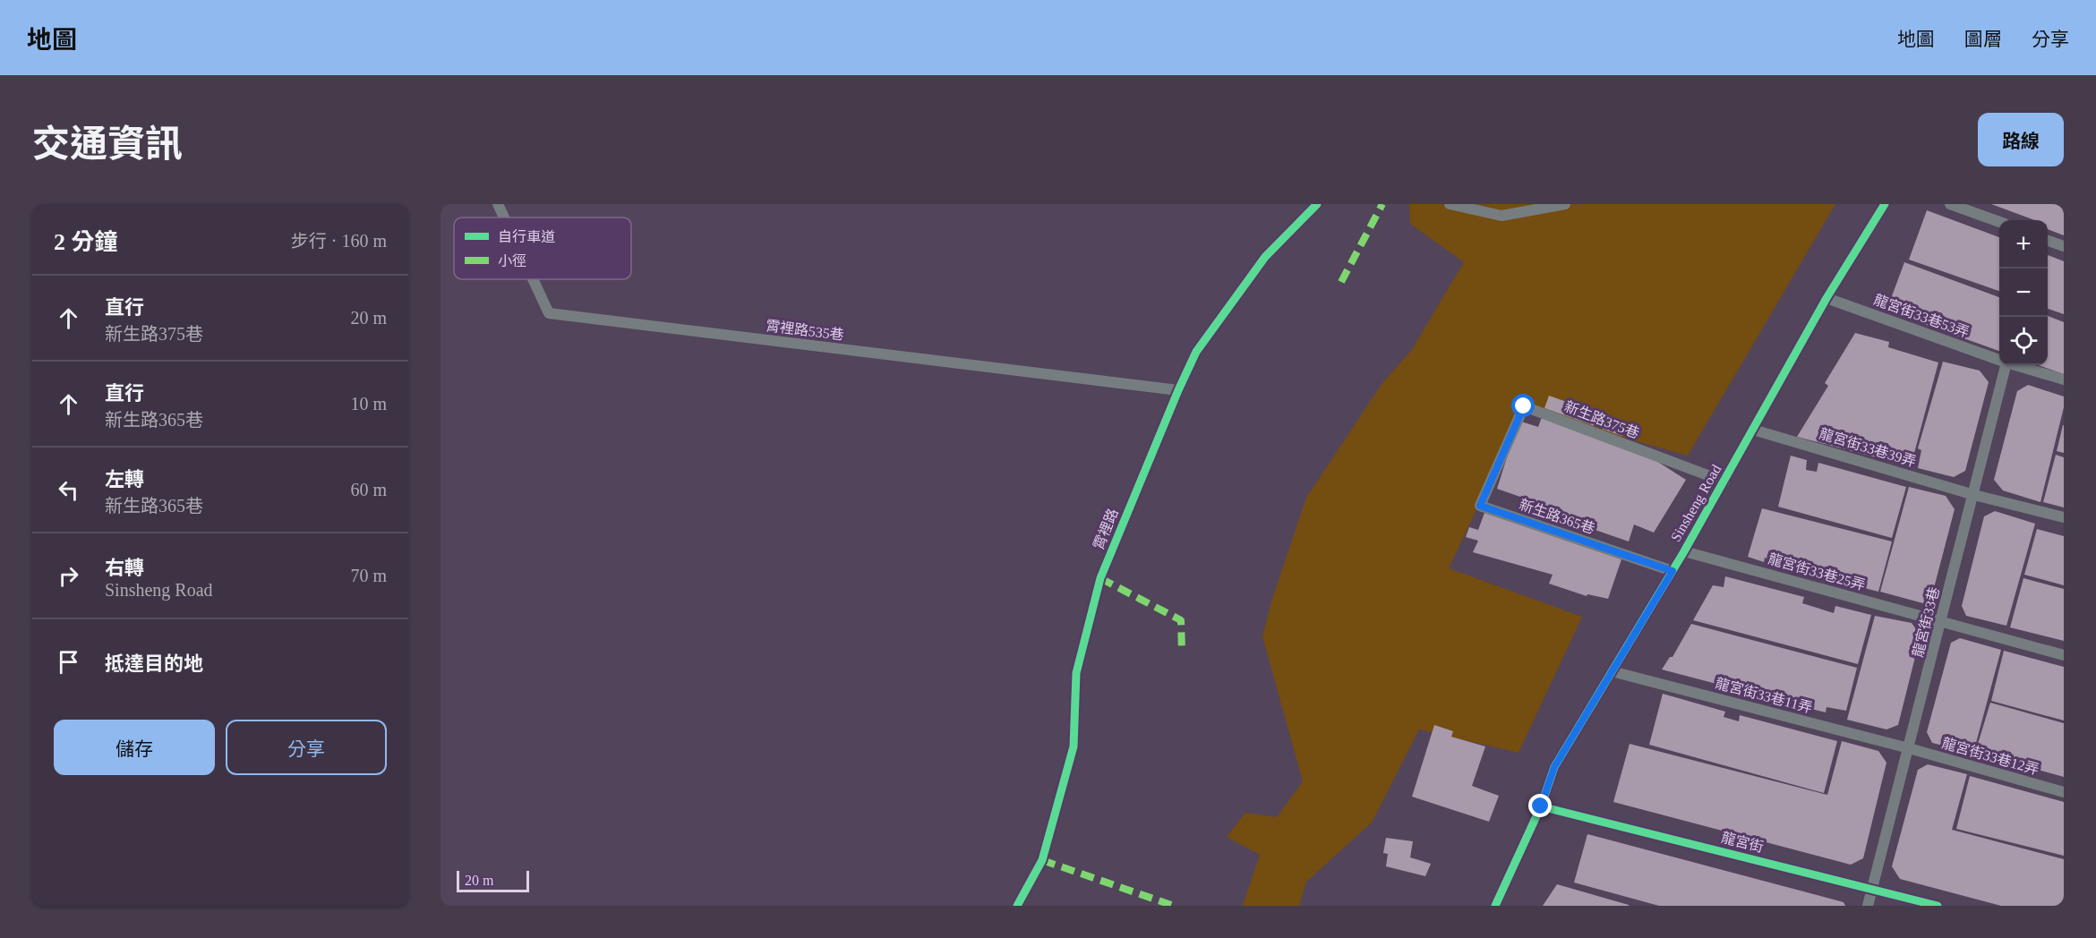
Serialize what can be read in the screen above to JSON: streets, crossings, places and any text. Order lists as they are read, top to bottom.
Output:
{
  "streets": {
    "street": [
      "龍宮街33巷53弄",
      "霄裡路535巷",
      "新生路375巷",
      "龍宮街33巷39弄",
      "Sinsheng Road",
      "新生路365巷",
      "霄裡路",
      "龍宮街33巷25弄",
      "龍宮街33巷",
      "龍宮街33巷11弄",
      "龍宮街33巷12弄",
      "龍宮街"
    ]
  },
  "crossings": [
    ["龍宮街33巷53弄", "Sinsheng Road"],
    ["霄裡路535巷", "霄裡路"],
    ["新生路375巷", "Sinsheng Road"],
    ["新生路375巷", "新生路365巷"],
    ["龍宮街33巷39弄", "Sinsheng Road"],
    ["龍宮街33巷39弄", "龍宮街33巷"],
    ["Sinsheng Road", "新生路365巷"],
    ["Sinsheng Road", "龍宮街33巷25弄"],
    ["Sinsheng Road", "龍宮街33巷11弄"],
    ["Sinsheng Road", "龍宮街"],
    ["龍宮街33巷25弄", "龍宮街33巷"],
    ["龍宮街33巷", "龍宮街33巷11弄"],
    ["龍宮街33巷", "龍宮街33巷12弄"],
    ["龍宮街33巷", "龍宮街"],
    ["龍宮街33巷11弄", "龍宮街33巷12弄"]
  ],
  "legend": ["自行車道", "小徑"],
  "scale_bar": "20 m",
  "page": {
    "header": "地圖",
    "nav": ["地圖", "圖層", "分享"],
    "title": "交通資訊",
    "buttons": [
      "路線",
      ["儲存", "分享"]
    ],
    "heading": ["2 分鐘", "步行 · 160 m"],
    "map_buttons": ["+", "−"],
    "list": [
      ["直行", "新生路375巷", "20 m"],
      ["直行", "新生路365巷", "10 m"],
      ["左轉", "新生路365巷", "60 m"],
      ["右轉", "Sinsheng Road", "70 m"],
      "抵達目的地"
    ],
    "scale": "20 m"
  }
}
